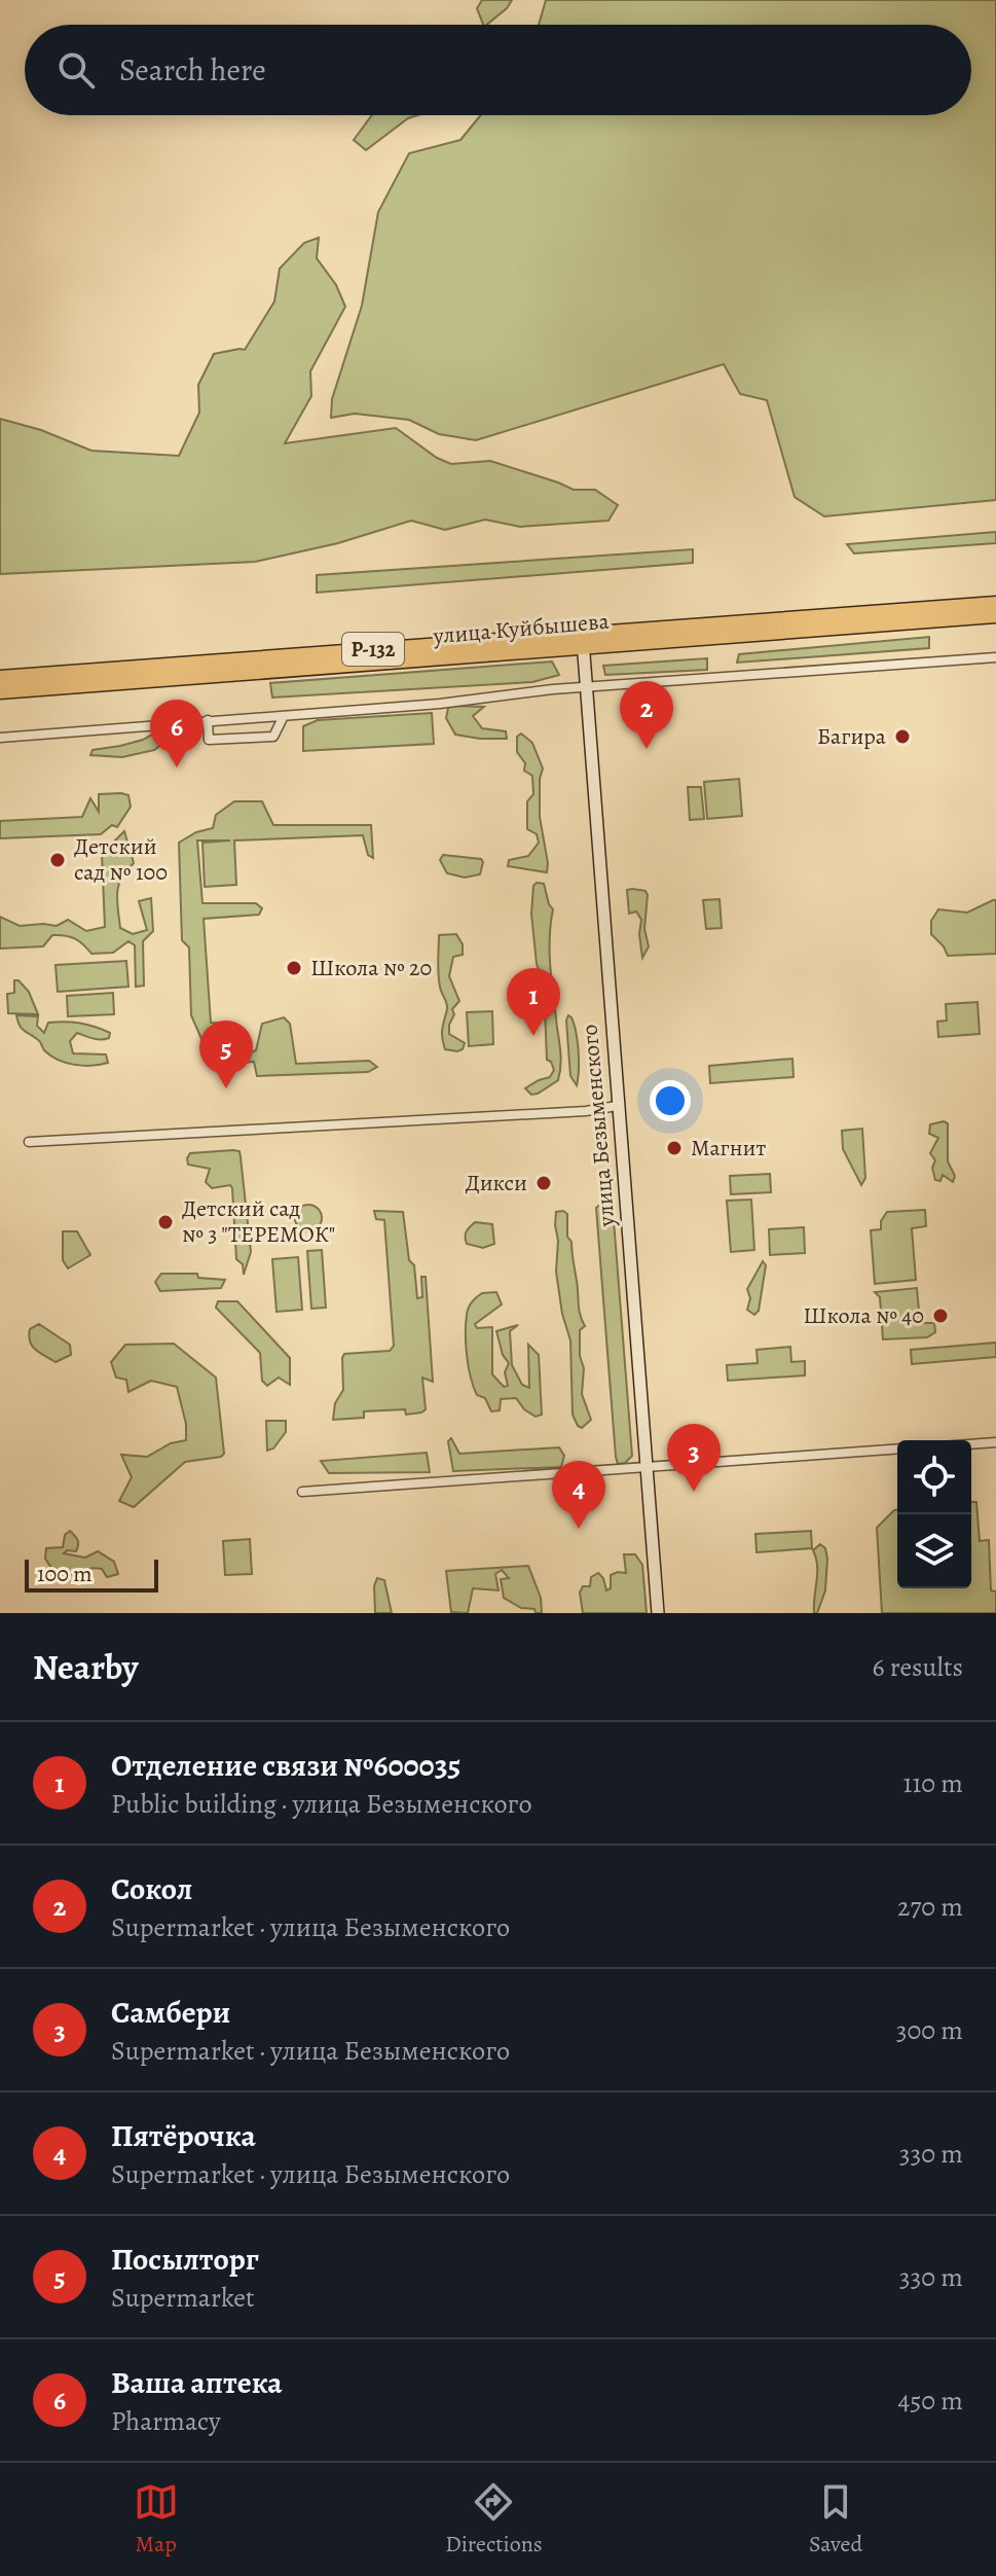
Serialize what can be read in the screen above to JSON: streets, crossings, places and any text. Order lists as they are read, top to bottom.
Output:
{
  "streets": {
    "highway": ["улица Куйбышева", "Р-132"],
    "main road": ["улица Безыменского"]
  },
  "crossings": [
    ["улица Куйбышева", "улица Безыменского"]
  ],
  "places": [
    "Багира",
    "Детский сад № 100",
    "Школа № 20",
    "Магнит",
    "Дикси",
    "Детский сад № 3 \"ТЕРЕМОК\"",
    "Школа № 40"
  ],
  "scale_bar": "100 m",
  "page": {
    "search": "Search here",
    "pins": [
      "2",
      "6",
      "1",
      "5",
      "3",
      "4"
    ],
    "scale": "100 m",
    "heading": ["Nearby", "6 results"],
    "list": [
      {
        "mark": "1",
        "name": "Отделение связи №600035",
        "note": "Public building · улица Безыменского",
        "value": "110 m"
      },
      {
        "mark": "2",
        "name": "Сокол",
        "note": "Supermarket · улица Безыменского",
        "value": "270 m"
      },
      {
        "mark": "3",
        "name": "Самбери",
        "note": "Supermarket · улица Безыменского",
        "value": "300 m"
      },
      {
        "mark": "4",
        "name": "Пятёрочка",
        "note": "Supermarket · улица Безыменского",
        "value": "330 m"
      },
      {
        "mark": "5",
        "name": "Посылторг",
        "note": "Supermarket",
        "value": "330 m"
      },
      {
        "mark": "6",
        "name": "Ваша аптека",
        "note": "Pharmacy",
        "value": "450 m"
      }
    ],
    "nav": ["Map", "Directions", "Saved"]
  }
}
